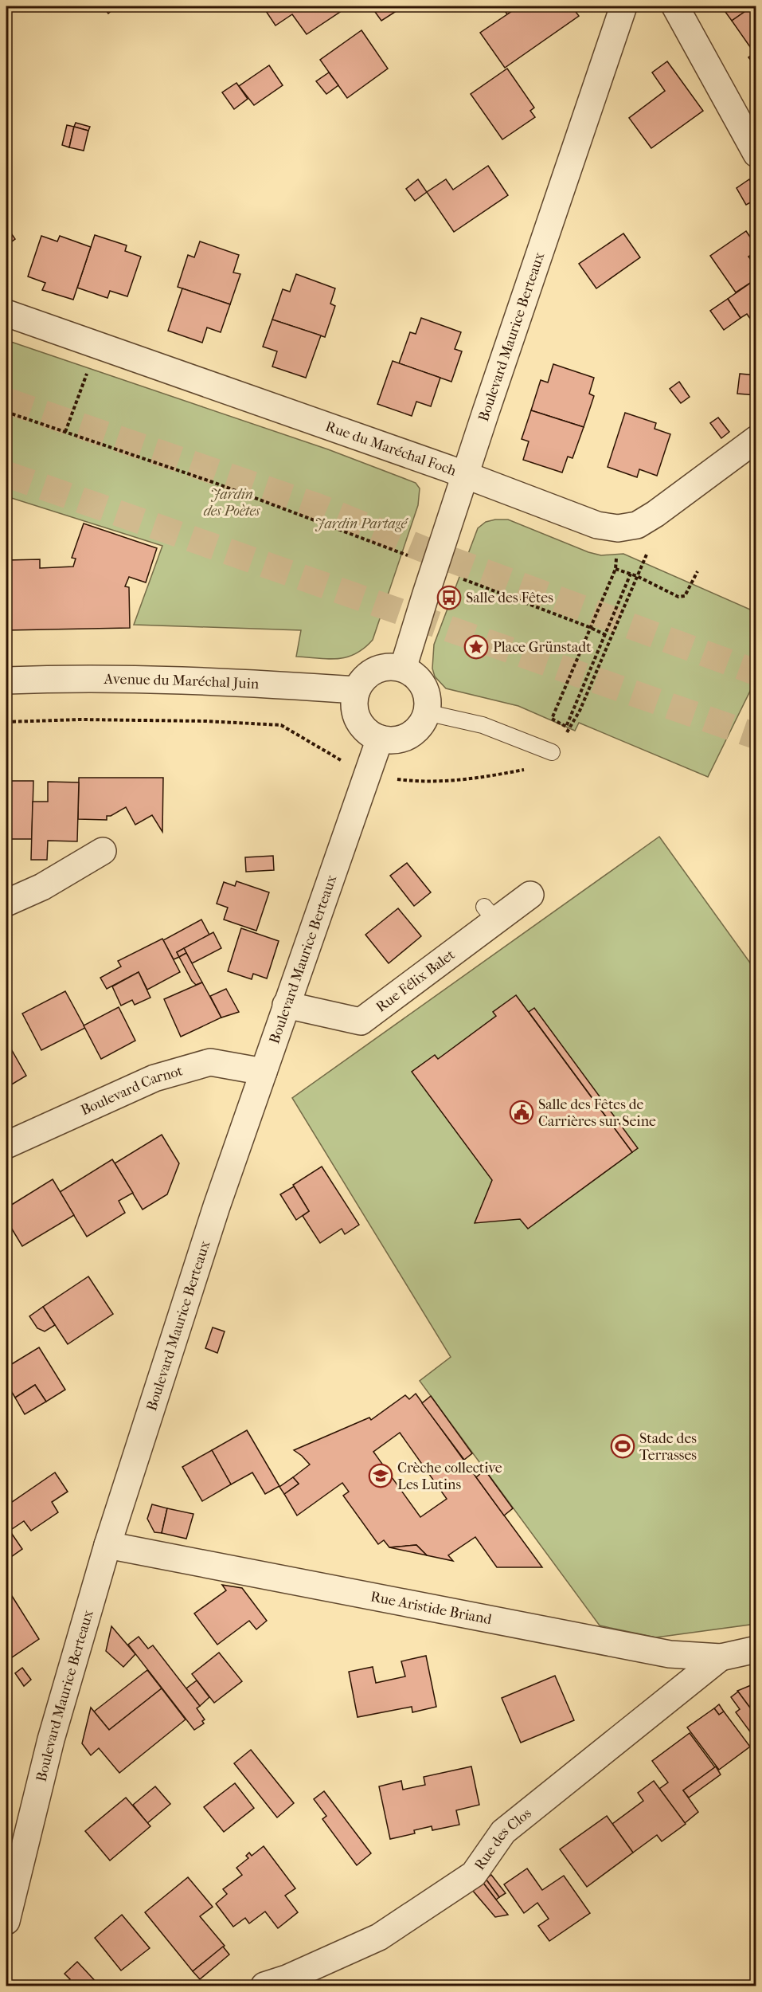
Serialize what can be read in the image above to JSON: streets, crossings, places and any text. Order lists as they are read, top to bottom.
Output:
{
  "streets": {
    "street": [
      "Boulevard Maurice Berteaux",
      "Rue du Maréchal Foch",
      "Avenue du Maréchal Juin",
      "Rue Félix Balet",
      "Boulevard Carnot",
      "Rue Aristide Briand",
      "Rue des Clos"
    ]
  },
  "crossings": [
    ["Boulevard Maurice Berteaux", "Rue du Maréchal Foch"],
    ["Boulevard Maurice Berteaux", "Avenue du Maréchal Juin"],
    ["Boulevard Maurice Berteaux", "Rue Félix Balet"],
    ["Boulevard Maurice Berteaux", "Boulevard Carnot"],
    ["Boulevard Maurice Berteaux", "Rue Aristide Briand"],
    ["Rue Aristide Briand", "Rue des Clos"]
  ],
  "parks": ["Jardin des Poètes", "Jardin Partagé"],
  "places": {
    "bus stop": ["Salle des Fêtes"],
    "place": ["Place Grünstadt"],
    "public building": ["Salle des Fêtes de Carrières sur Seine"],
    "sports": ["Stade des Terrasses"],
    "school or university": ["Crèche collective Les Lutins"]
  }
}
